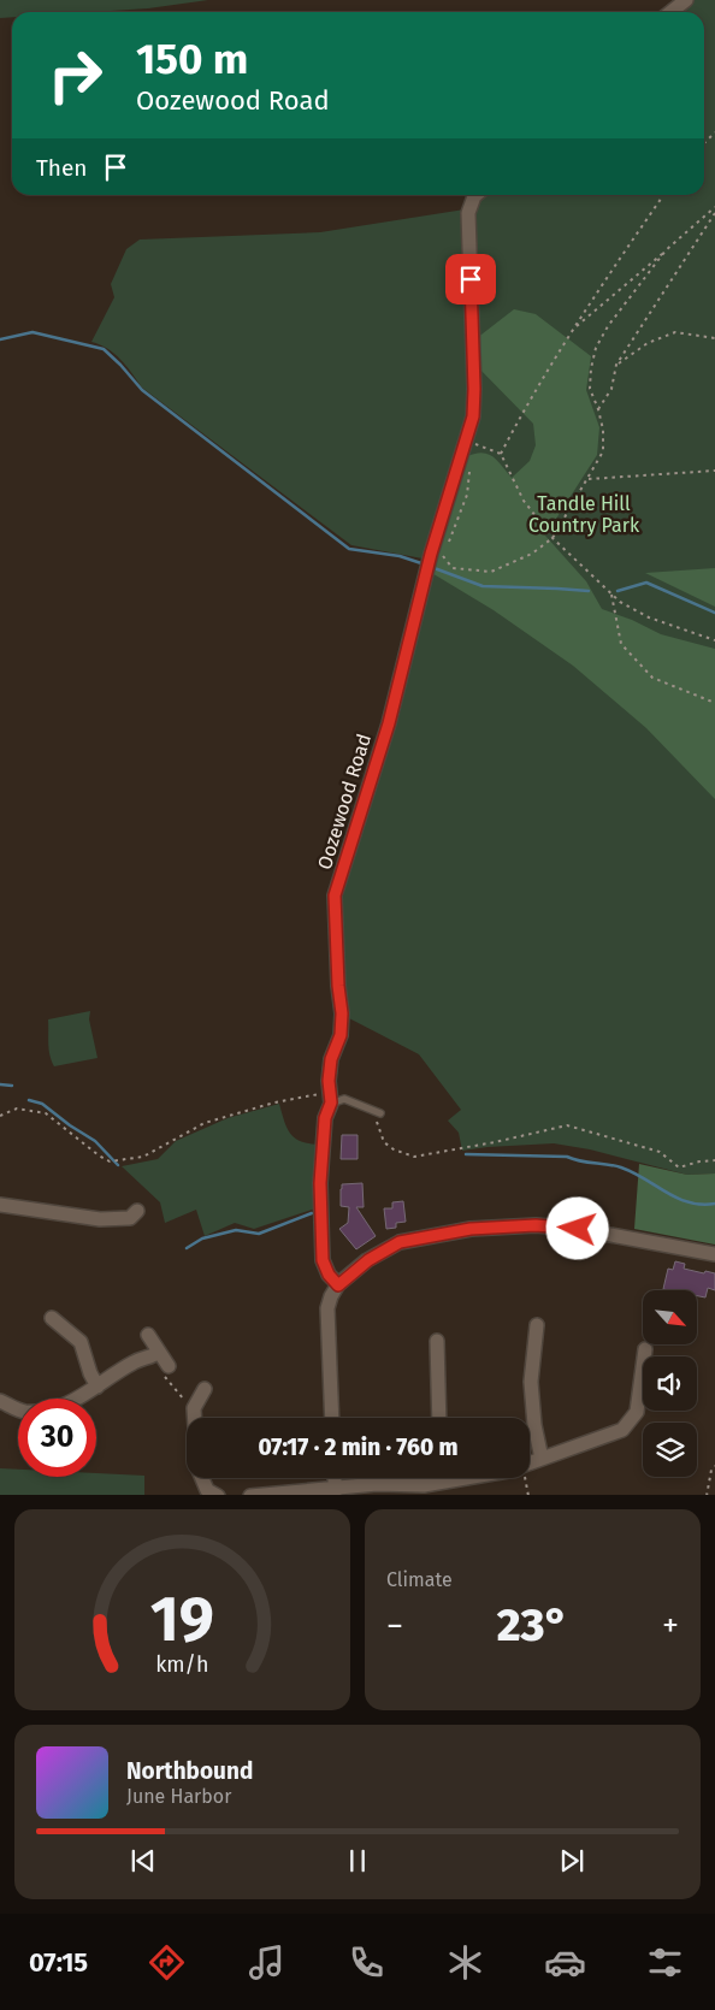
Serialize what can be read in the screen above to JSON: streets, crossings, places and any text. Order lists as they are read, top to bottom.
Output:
{
  "streets": {
    "street": ["Oozewood Road"]
  },
  "parks": ["Tandle Hill Country Park"],
  "north": "bottom right",
  "page": {
    "turn": ["150 m", "Oozewood Road"],
    "then": "Then",
    "limit": "30",
    "trip": "07:17 · 2 min · 760 m",
    "tile": "Climate",
    "heat": ["−", "23°", "+"],
    "song": ["Northbound", "June Harbor"],
    "tabs": "07:15",
    "gauge": ["19", "km/h"]
  }
}
